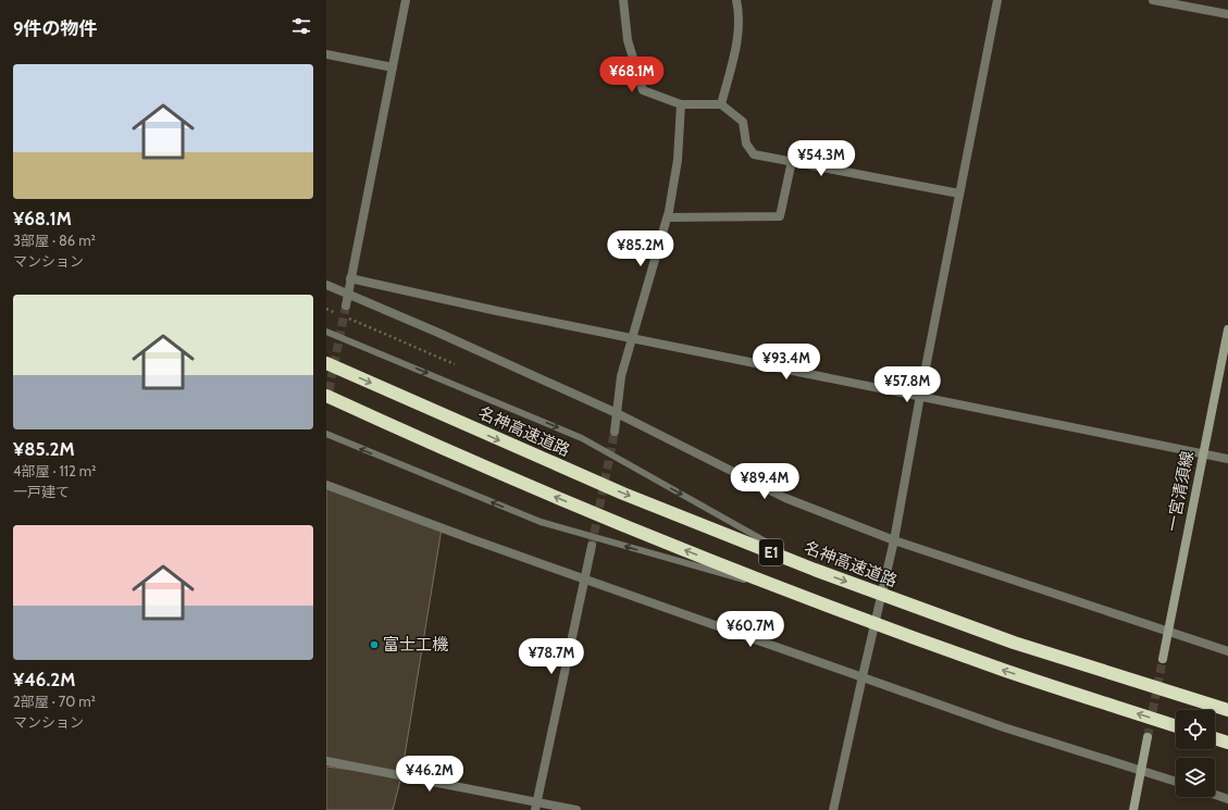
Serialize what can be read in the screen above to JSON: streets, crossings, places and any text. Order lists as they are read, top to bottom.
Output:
{
  "streets": {
    "highway": ["名神高速道路", "E1"],
    "main road": ["一宮清須線"]
  },
  "places": ["富士工機"],
  "page": {
    "heading": "9件の物件",
    "list": [
      {
        "name": "¥68.1M",
        "note": "3部屋 · 86 m² · マンション"
      },
      {
        "name": "¥85.2M",
        "note": "4部屋 · 112 m² · 一戸建て"
      },
      {
        "name": "¥46.2M",
        "note": "2部屋 · 70 m² · マンション"
      }
    ],
    "price": [
      "¥68.1M",
      "¥54.3M",
      "¥85.2M",
      "¥93.4M",
      "¥57.8M",
      "¥89.4M",
      "¥60.7M",
      "¥78.7M",
      "¥46.2M"
    ]
  }
}
